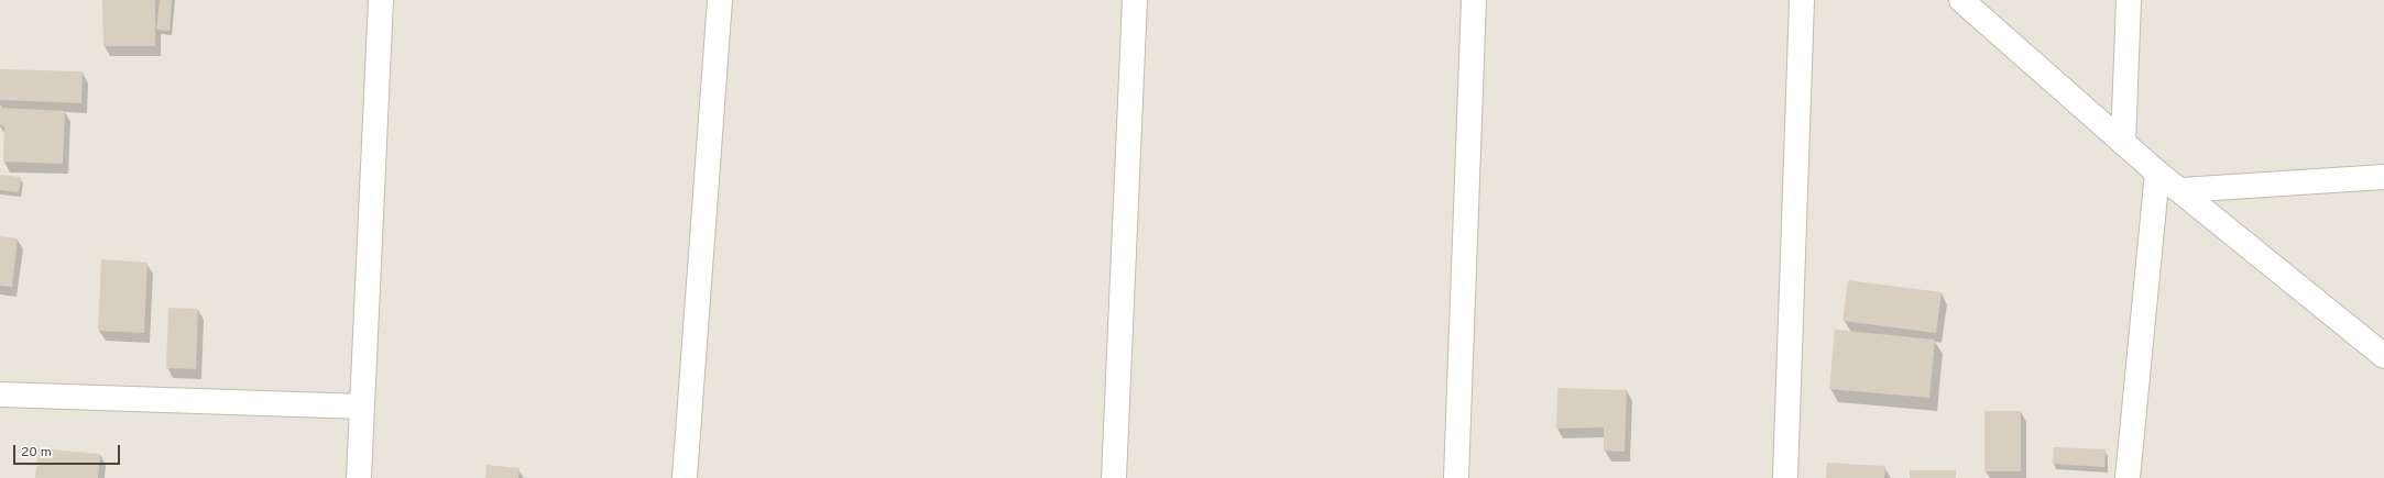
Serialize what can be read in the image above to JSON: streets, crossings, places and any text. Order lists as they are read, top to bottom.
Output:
{
  "scale_bar": "20 m"
}
